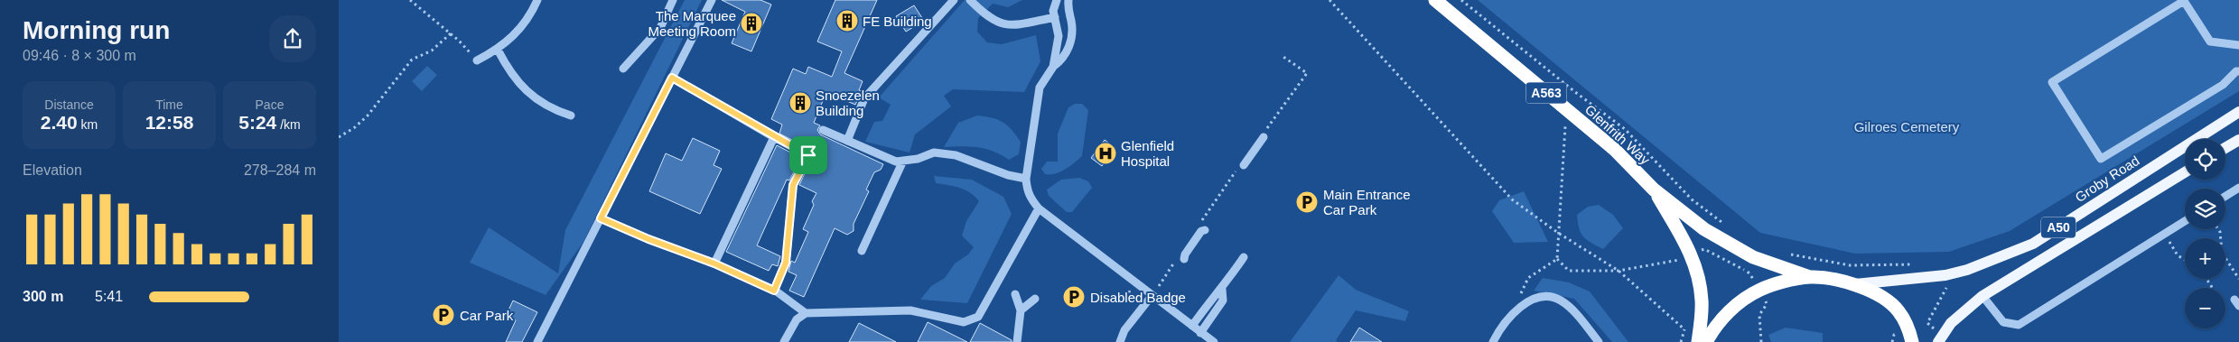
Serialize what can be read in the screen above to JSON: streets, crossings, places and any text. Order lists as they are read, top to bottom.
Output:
{
  "streets": {
    "highway": ["A563", "Glenfrith Way", "A50"],
    "main road": ["Groby Road"]
  },
  "crossings": [
    ["Glenfrith Way", "A50"],
    ["Groby Road", "A50"]
  ],
  "parks": ["Gilroes Cemetery"],
  "places": {
    "building": ["FE Building", "The Marquee Meeting Room", "Snoezelen Building"],
    "hospital": ["Glenfield Hospital"],
    "parking": ["Main Entrance Car Park", "Disabled Badge", "Car Park"]
  },
  "page": {
    "heading": ["Morning run", "09:46 · 8 × 300 m"],
    "stats": [
      ["Distance", "2.40 km"],
      ["Time", "12:58"],
      ["Pace", "5:24 /km"]
    ],
    "map_buttons": ["+", "−"],
    "chart": ["Elevation", "278–284 m"],
    "list": [
      {
        "name": "300 m",
        "note": "5:41"
      }
    ]
  }
}
